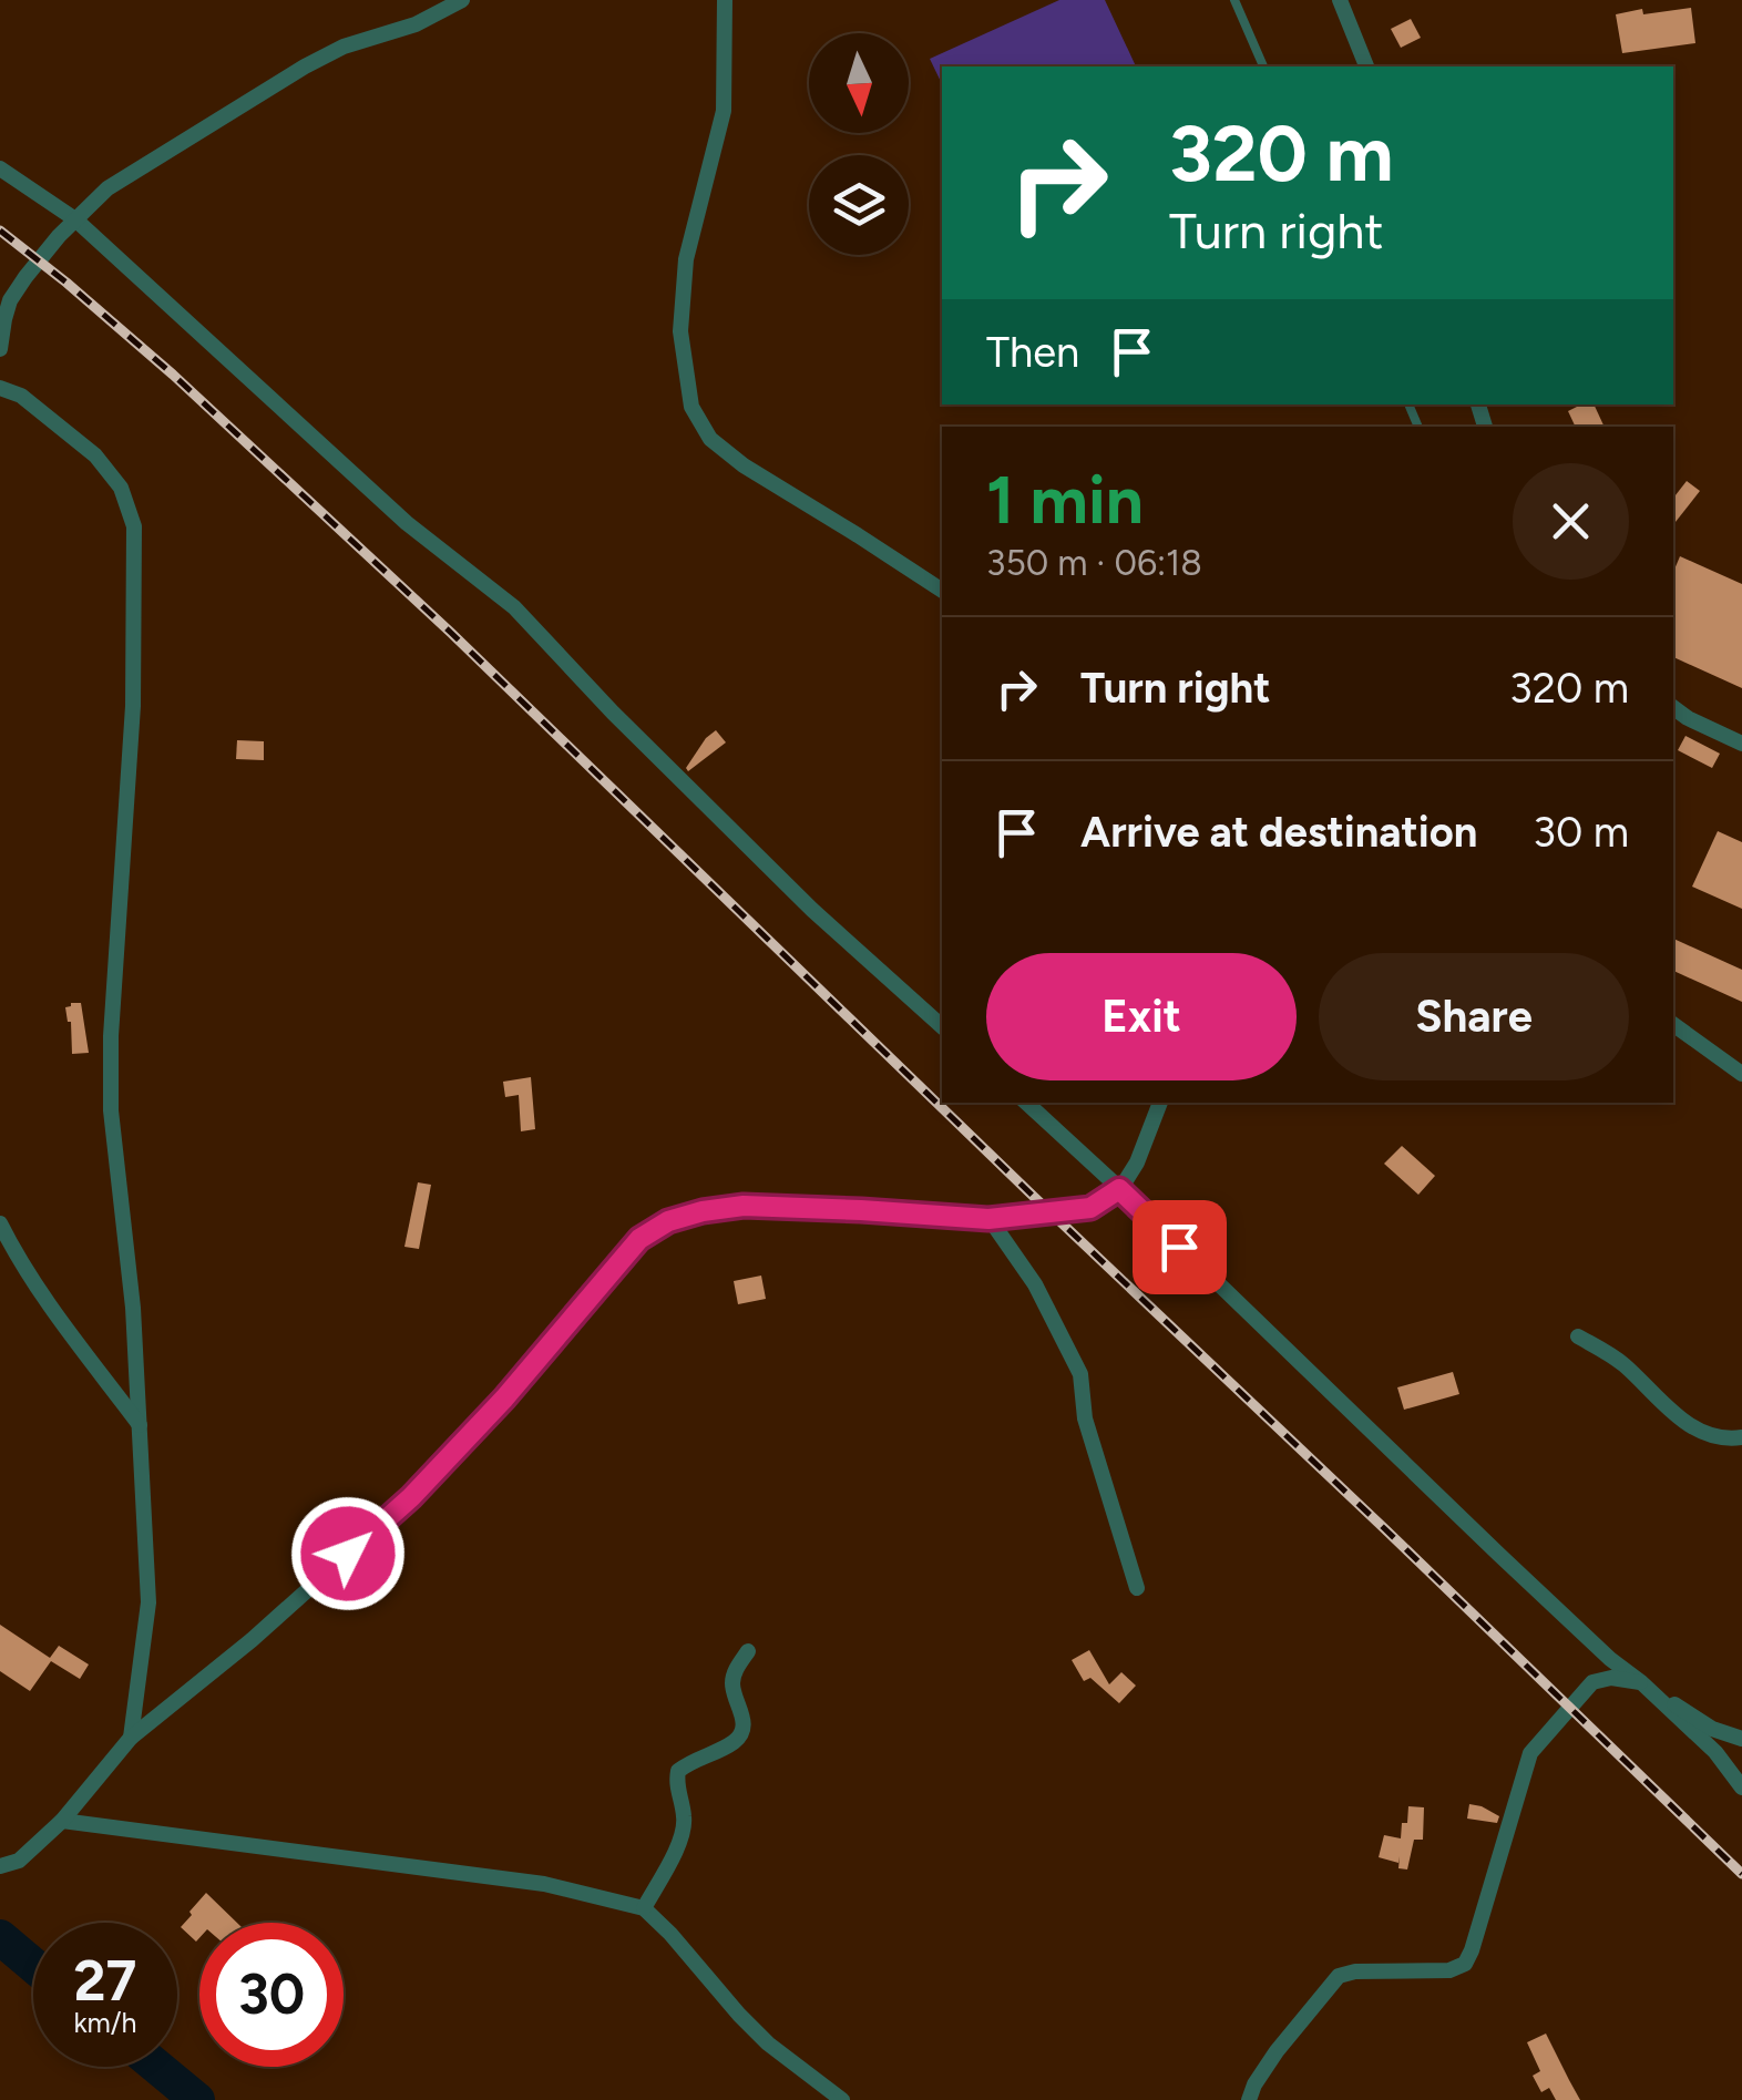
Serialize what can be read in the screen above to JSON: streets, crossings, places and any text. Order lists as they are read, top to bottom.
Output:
{
  "north": "bottom",
  "page": {
    "turn": ["320 m", "Turn right"],
    "then": "Then",
    "heading": ["1 min", "350 m · 06:18"],
    "list": [
      {
        "name": "Turn right",
        "value": "320 m"
      },
      {
        "name": "Arrive at destination",
        "value": "30 m"
      }
    ],
    "buttons": ["Exit", "Share"],
    "speed": "27 km/h",
    "limit": "30"
  }
}
